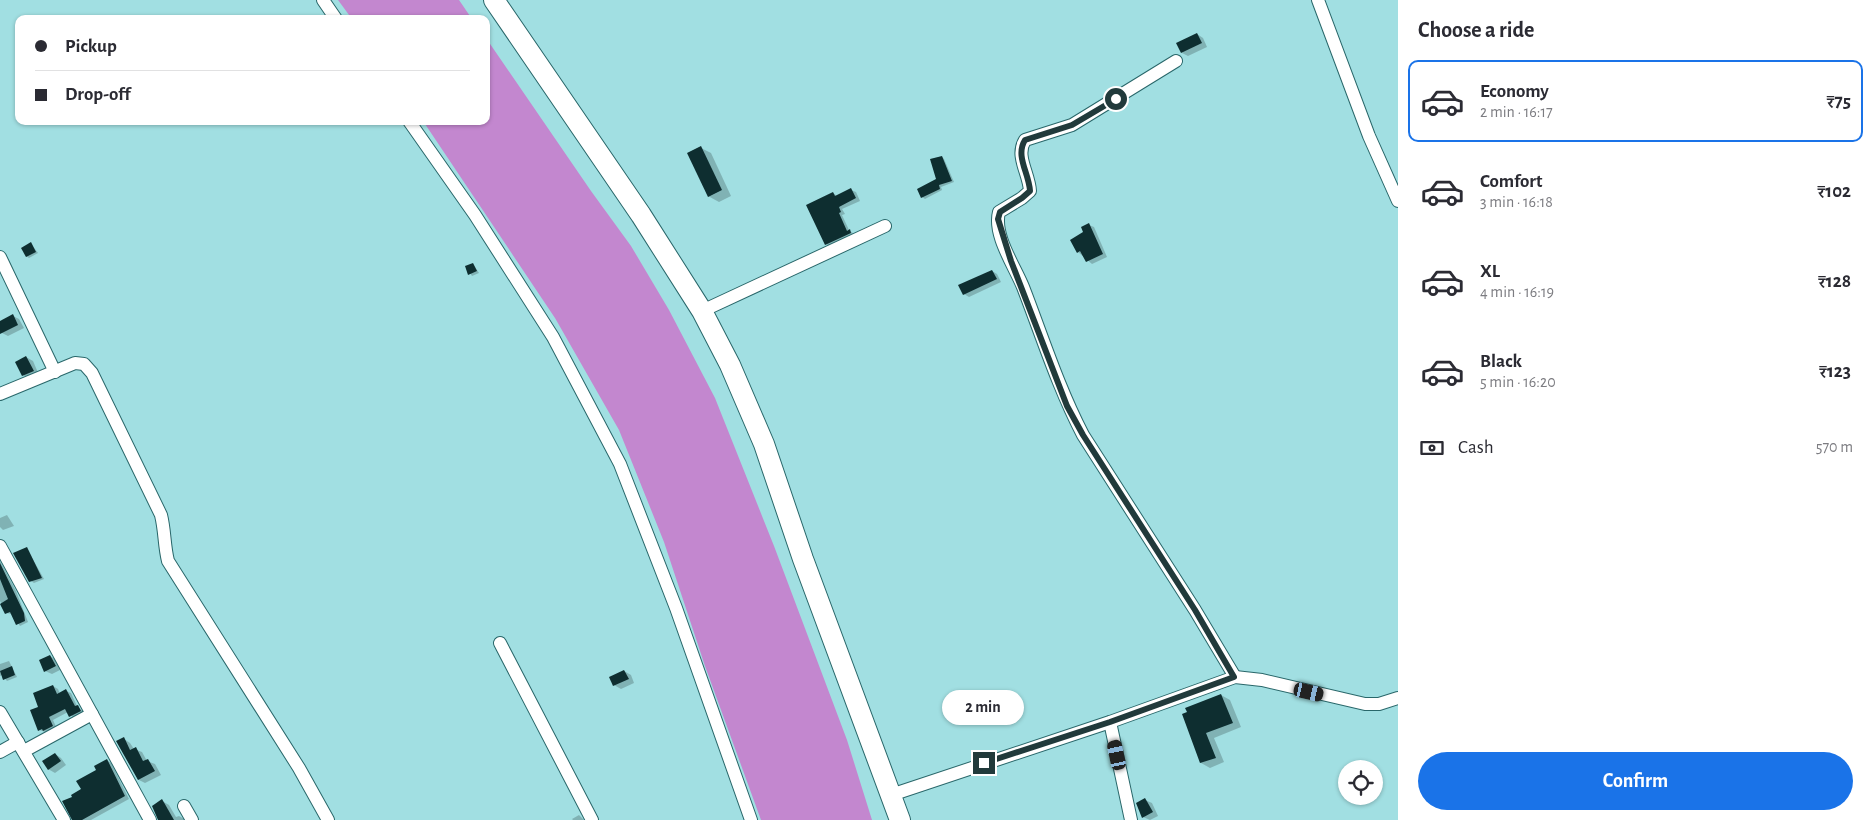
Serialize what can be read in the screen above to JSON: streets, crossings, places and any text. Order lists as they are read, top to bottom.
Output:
{
  "page": {
    "heading": "Choose a ride",
    "banner": ["Pickup", "Drop-off"],
    "list": [
      {
        "name": "Economy",
        "note": "2 min · 16:17",
        "value": "₹75"
      },
      {
        "name": "Comfort",
        "note": "3 min · 16:18",
        "value": "₹102"
      },
      {
        "name": "XL",
        "note": "4 min · 16:19",
        "value": "₹128"
      },
      {
        "name": "Black",
        "note": "5 min · 16:20",
        "value": "₹123"
      }
    ],
    "pay": ["Cash", "570 m"],
    "bubble": "2 min",
    "buttons": "Confirm"
  }
}
